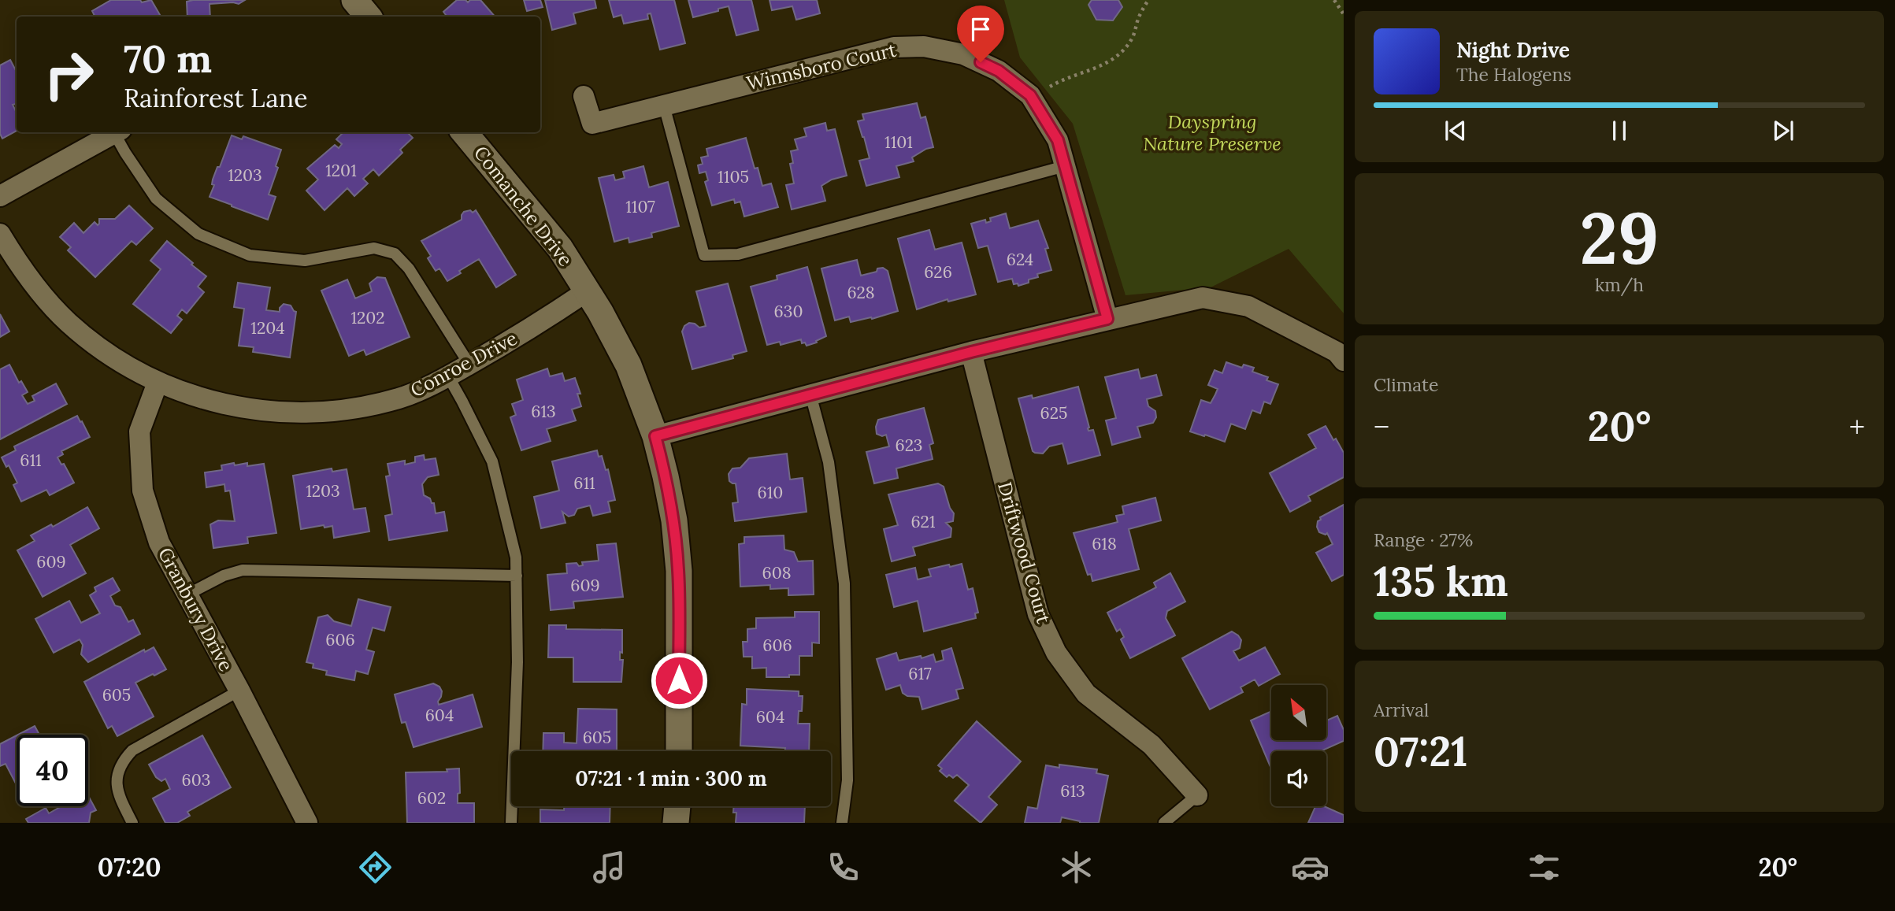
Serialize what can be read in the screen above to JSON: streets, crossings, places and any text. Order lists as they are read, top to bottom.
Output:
{
  "streets": {
    "street": [
      "Winnsboro Court",
      "Comanche Drive",
      "Conroe Drive",
      "Driftwood Court",
      "Granbury Drive"
    ]
  },
  "crossings": [
    ["Comanche Drive", "Conroe Drive"],
    ["Conroe Drive", "Granbury Drive"]
  ],
  "parks": ["Dayspring Nature Preserve"],
  "house_numbers": [
    "1101",
    "1201",
    "1203",
    "1105",
    "1107",
    "624",
    "626",
    "628",
    "630",
    "1202",
    "1204",
    "613",
    "625",
    "623",
    "611",
    "611",
    "1203",
    "610",
    "621",
    "618",
    "609",
    "608",
    "609",
    "606",
    "606",
    "617",
    "605",
    "604",
    "604",
    "605",
    "603",
    "613",
    "602"
  ],
  "north": "top left",
  "page": {
    "turn": ["70 m", "Rainforest Lane"],
    "song": ["Night Drive", "The Halogens"],
    "tile": [
      ["29", "km/h"],
      "Climate",
      ["Range · 27%", "135 km"],
      ["Arrival", "07:21"]
    ],
    "heat": ["−", "20°", "+"],
    "limit": "40",
    "trip": "07:21 · 1 min · 300 m",
    "tabs": ["07:20", "20°"]
  }
}
